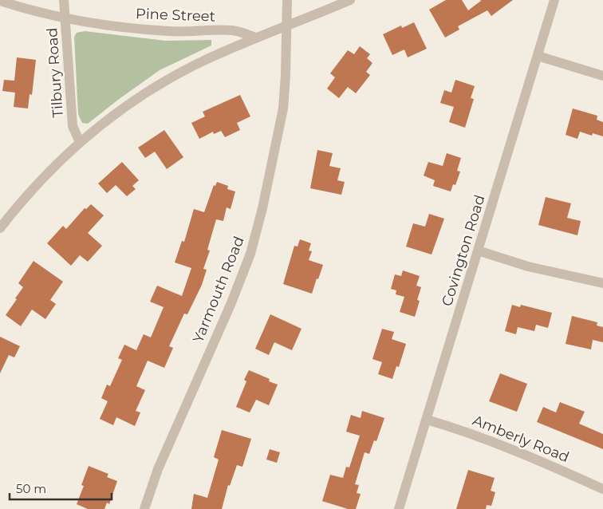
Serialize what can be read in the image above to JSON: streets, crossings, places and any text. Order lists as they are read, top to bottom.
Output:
{
  "streets": {
    "street": [
      "Pine Street",
      "Tilbury Road",
      "Covington Road",
      "Yarmouth Road",
      "Amberly Road"
    ]
  },
  "crossings": [
    ["Pine Street", "Tilbury Road"],
    ["Covington Road", "Amberly Road"]
  ],
  "scale_bar": "50 m"
}
